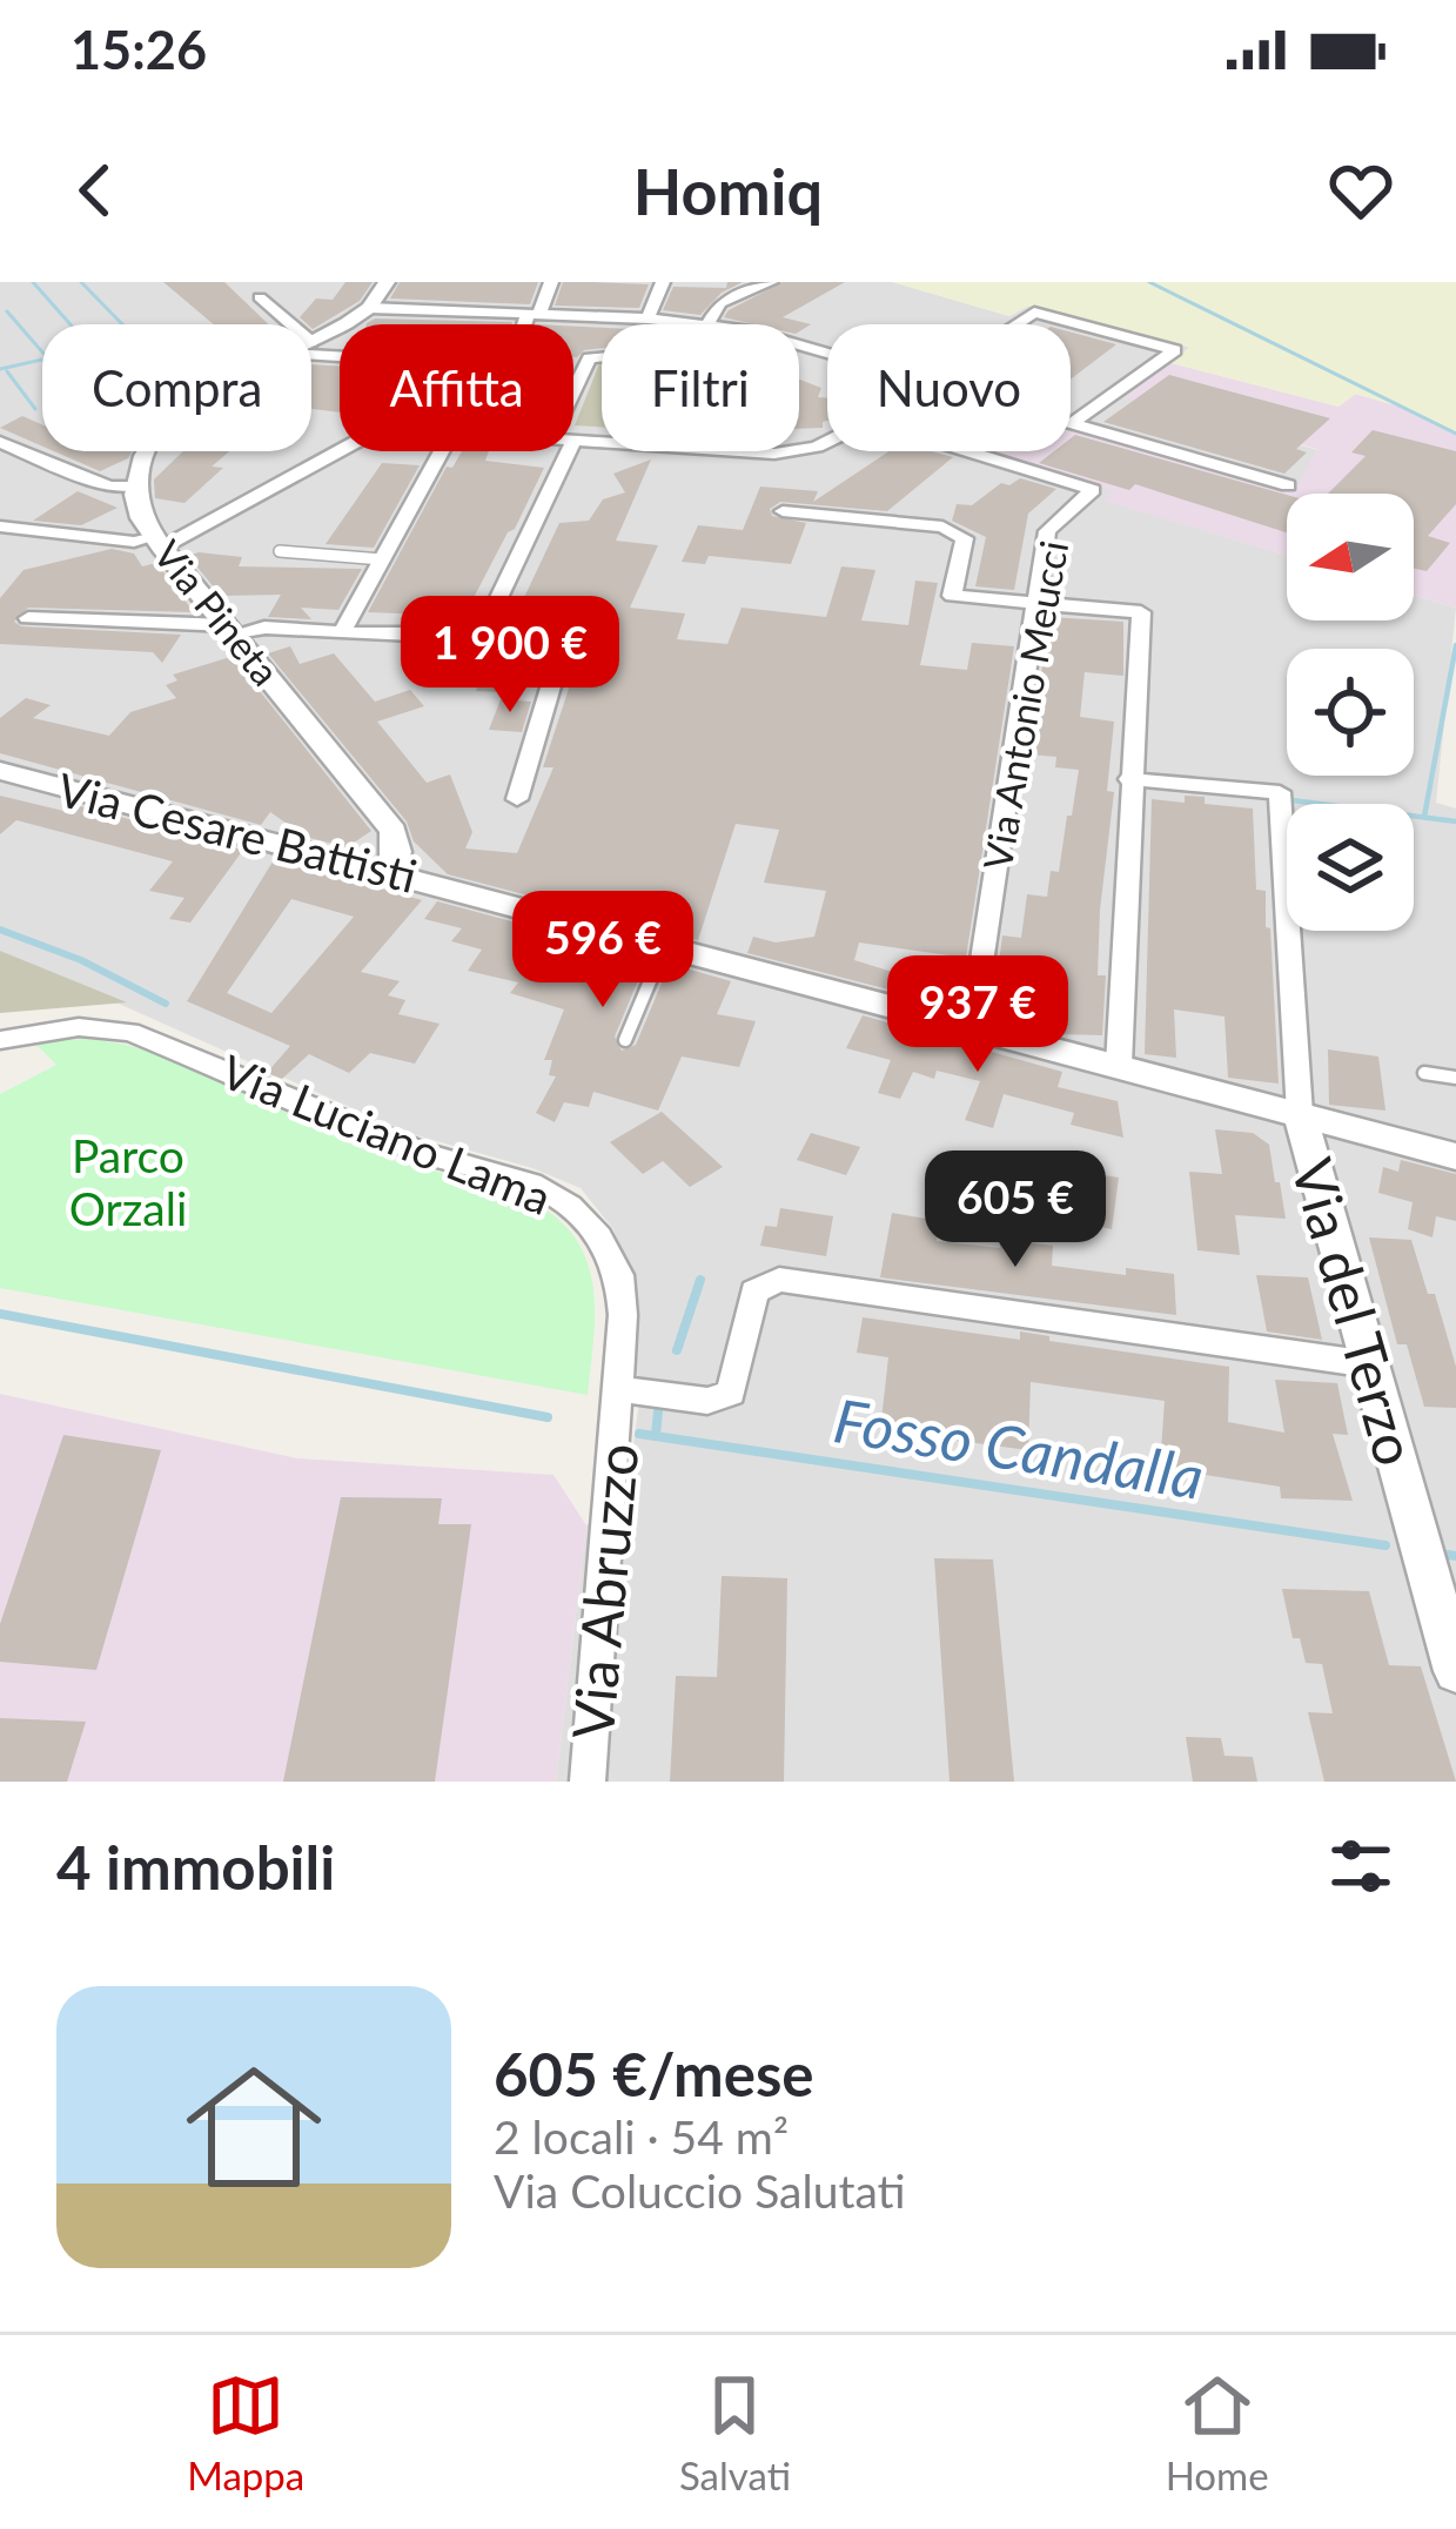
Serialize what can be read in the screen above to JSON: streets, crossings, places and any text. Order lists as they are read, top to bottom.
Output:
{
  "streets": {
    "street": [
      "Via Pineta",
      "Via Antonio Meucci",
      "Via Cesare Battisti",
      "Via Luciano Lama",
      "Via del Terzo",
      "Via Abruzzo"
    ]
  },
  "crossings": [
    ["Via Pineta", "Via Cesare Battisti"],
    ["Via Antonio Meucci", "Via Cesare Battisti"],
    ["Via Cesare Battisti", "Via del Terzo"],
    ["Via Luciano Lama", "Via Abruzzo"]
  ],
  "water": ["Fosso Candalla"],
  "parks": ["Parco Orzali"],
  "north": "left",
  "page": {
    "status": "15:26",
    "header": "Homiq",
    "chip": [
      "Compra",
      "Affitta",
      "Filtri",
      "Nuovo"
    ],
    "price": [
      "1 900 €",
      "596 €",
      "937 €",
      "605 €"
    ],
    "heading": "4 immobili",
    "list": [
      {
        "name": "605 €/mese",
        "note": "2 locali · 54 m² · Via Coluccio Salutati"
      }
    ],
    "tabs": ["Mappa", "Salvati", "Home"]
  }
}
